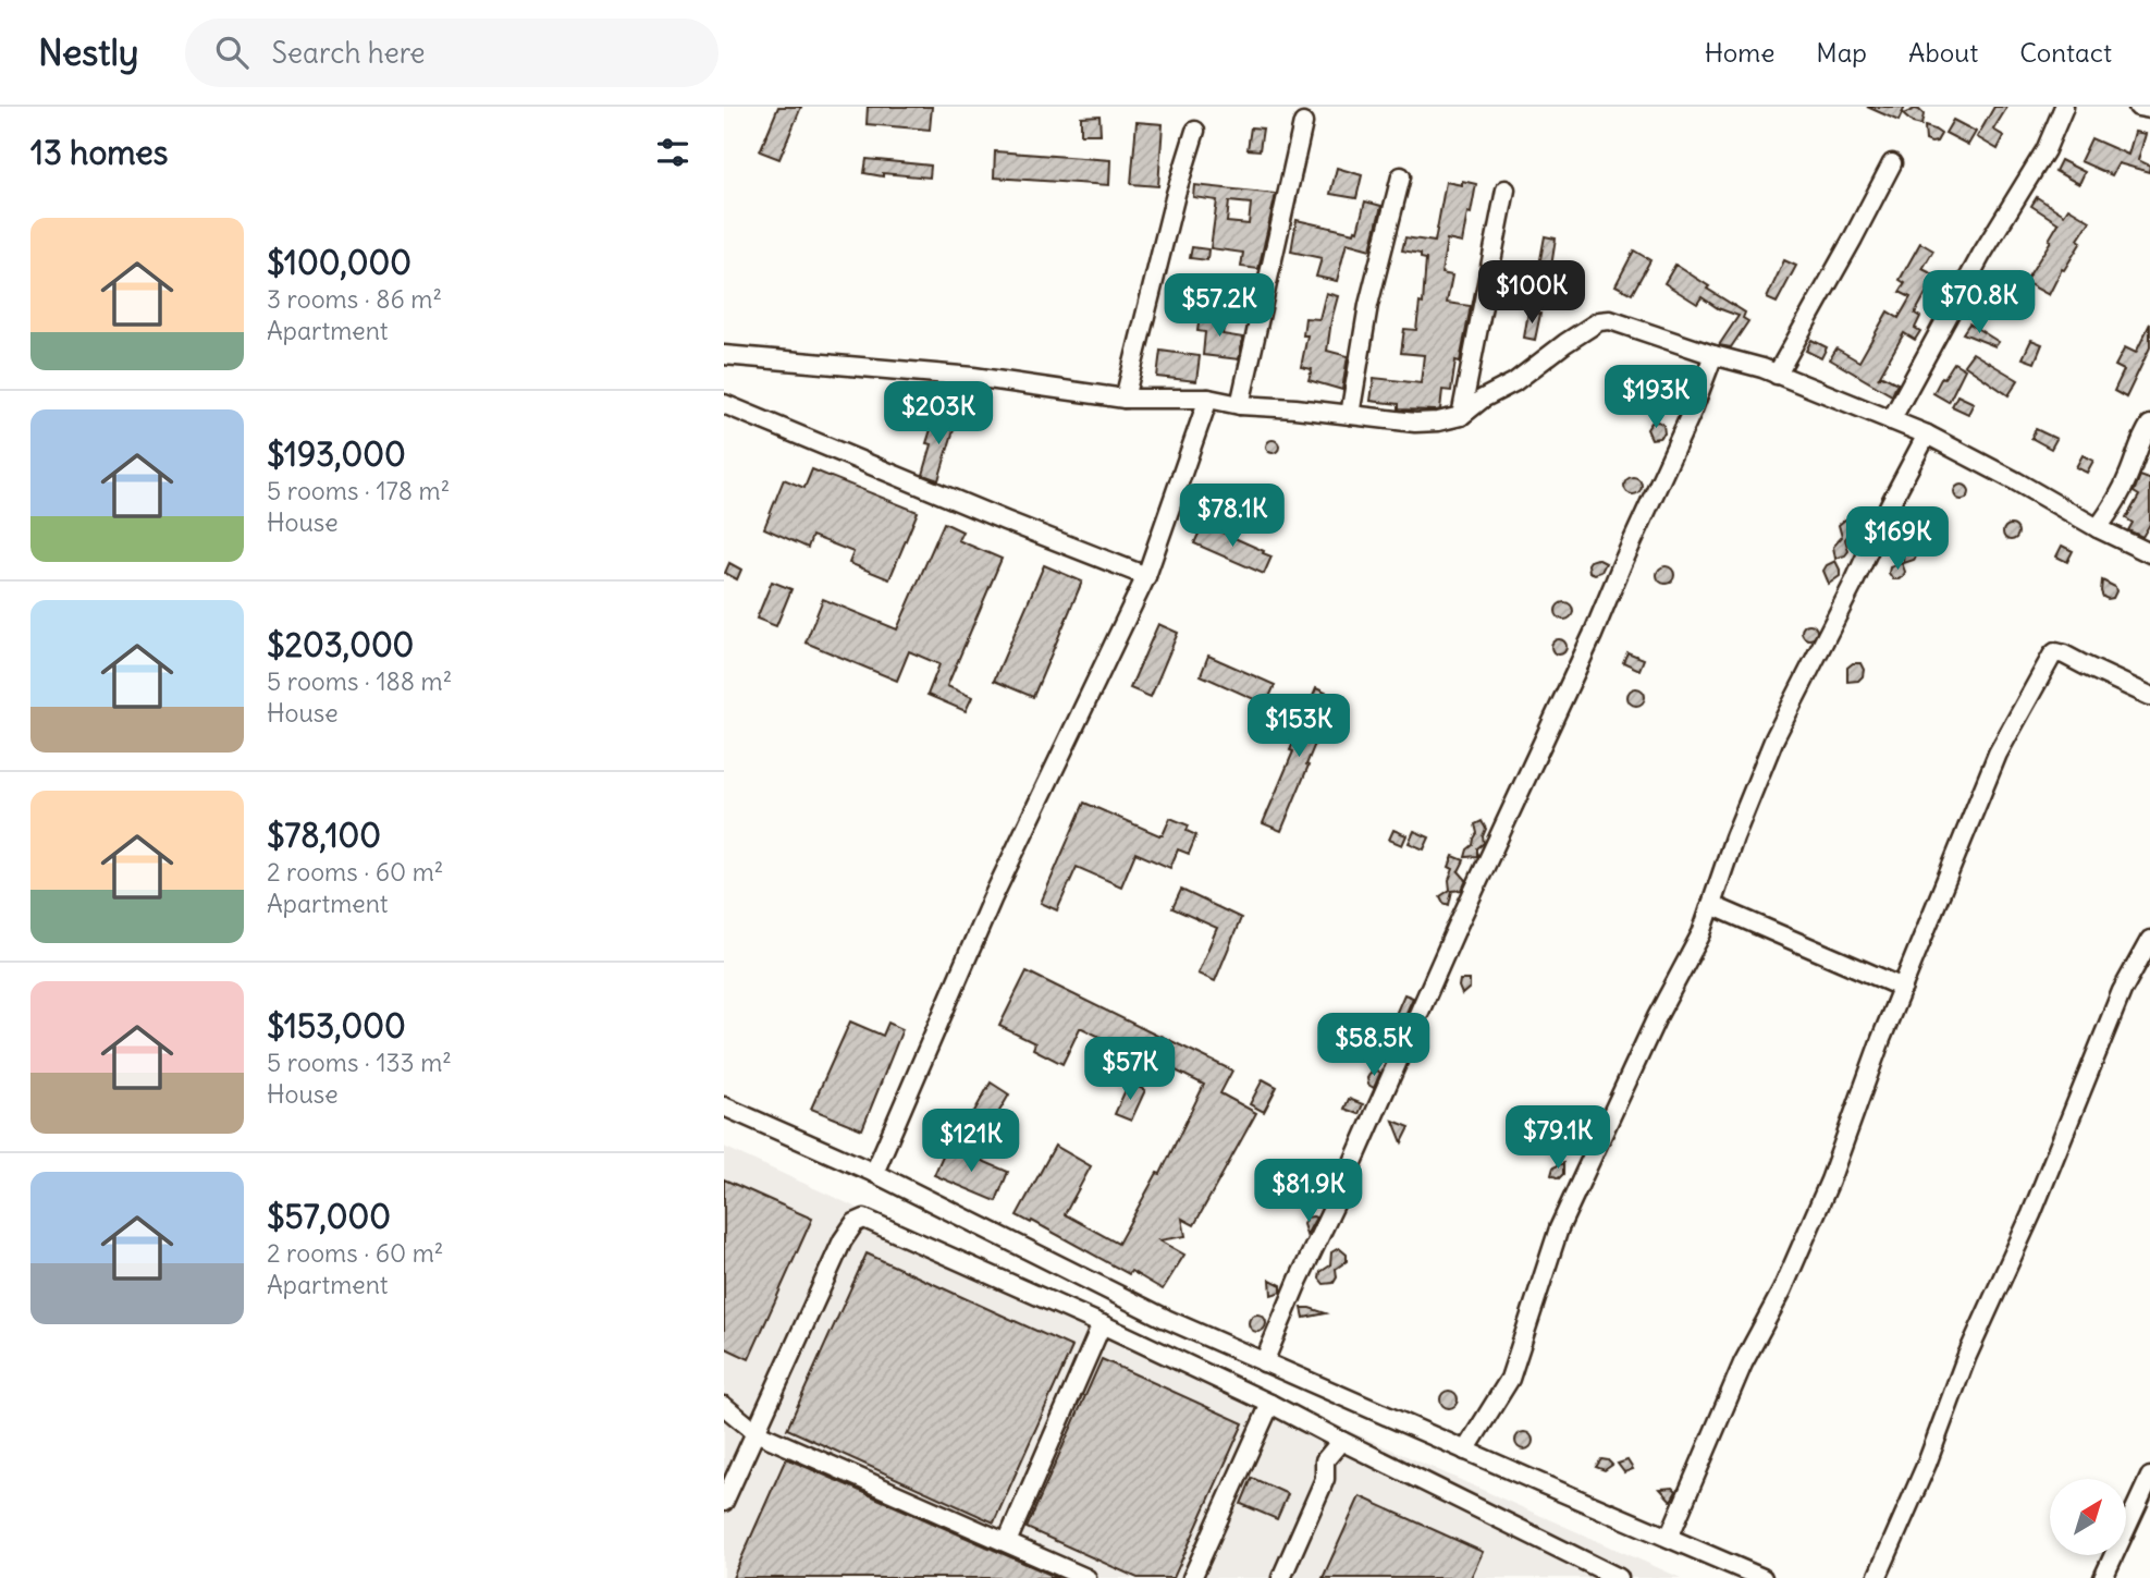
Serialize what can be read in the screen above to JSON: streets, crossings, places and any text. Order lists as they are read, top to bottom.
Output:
{
  "north": "top right",
  "page": {
    "header": "Nestly",
    "search": "Search here",
    "nav": [
      "Home",
      "Map",
      "About",
      "Contact"
    ],
    "heading": "13 homes",
    "list": [
      {
        "name": "$100,000",
        "note": "3 rooms · 86 m² · Apartment"
      },
      {
        "name": "$193,000",
        "note": "5 rooms · 178 m² · House"
      },
      {
        "name": "$203,000",
        "note": "5 rooms · 188 m² · House"
      },
      {
        "name": "$78,100",
        "note": "2 rooms · 60 m² · Apartment"
      },
      {
        "name": "$153,000",
        "note": "5 rooms · 133 m² · House"
      },
      {
        "name": "$57,000",
        "note": "2 rooms · 60 m² · Apartment"
      }
    ],
    "price": [
      "$100K",
      "$70.8K",
      "$57.2K",
      "$193K",
      "$203K",
      "$78.1K",
      "$169K",
      "$153K",
      "$58.5K",
      "$57K",
      "$79.1K",
      "$121K",
      "$81.9K"
    ]
  }
}
